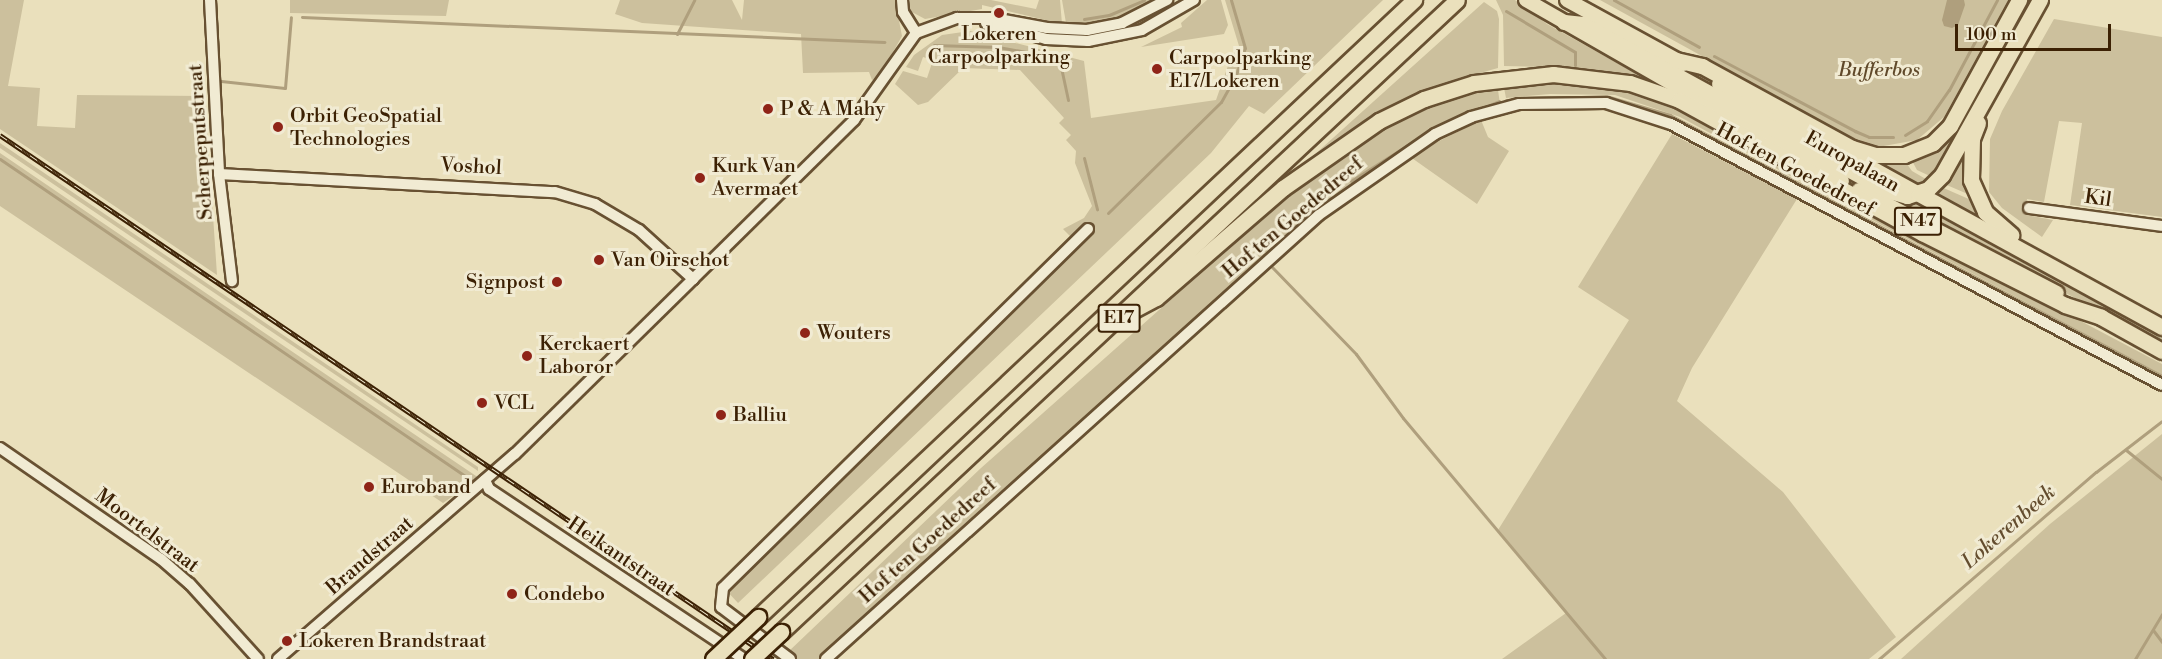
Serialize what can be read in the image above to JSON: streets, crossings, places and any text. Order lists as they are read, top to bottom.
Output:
{
  "streets": {
    "highway": ["Europalaan", "N47", "E17"],
    "street": [
      "Scherpeputstraat",
      "Voshol",
      "Hof ten Goededreef",
      "Kil",
      "Moortelstraat",
      "Brandstraat",
      "Heikantstraat"
    ]
  },
  "crossings": [
    ["Scherpeputstraat", "Voshol"],
    ["Voshol", "Brandstraat"],
    ["Brandstraat", "Heikantstraat"]
  ],
  "water": ["Lokerenbeek"],
  "parks": ["Bufferbos"],
  "places": [
    "Lokeren Carpoolparking",
    "Carpoolparking E17/Lokeren",
    "P & A Mahy",
    "Orbit GeoSpatial Technologies",
    "Kurk Van Avermaet",
    "Van Oirschot",
    "Signpost",
    "Wouters",
    "Kerckaert Laboror",
    "VCL",
    "Balliu",
    "Euroband",
    "Condebo",
    "Lokeren Brandstraat"
  ],
  "scale_bar": "100 m"
}
